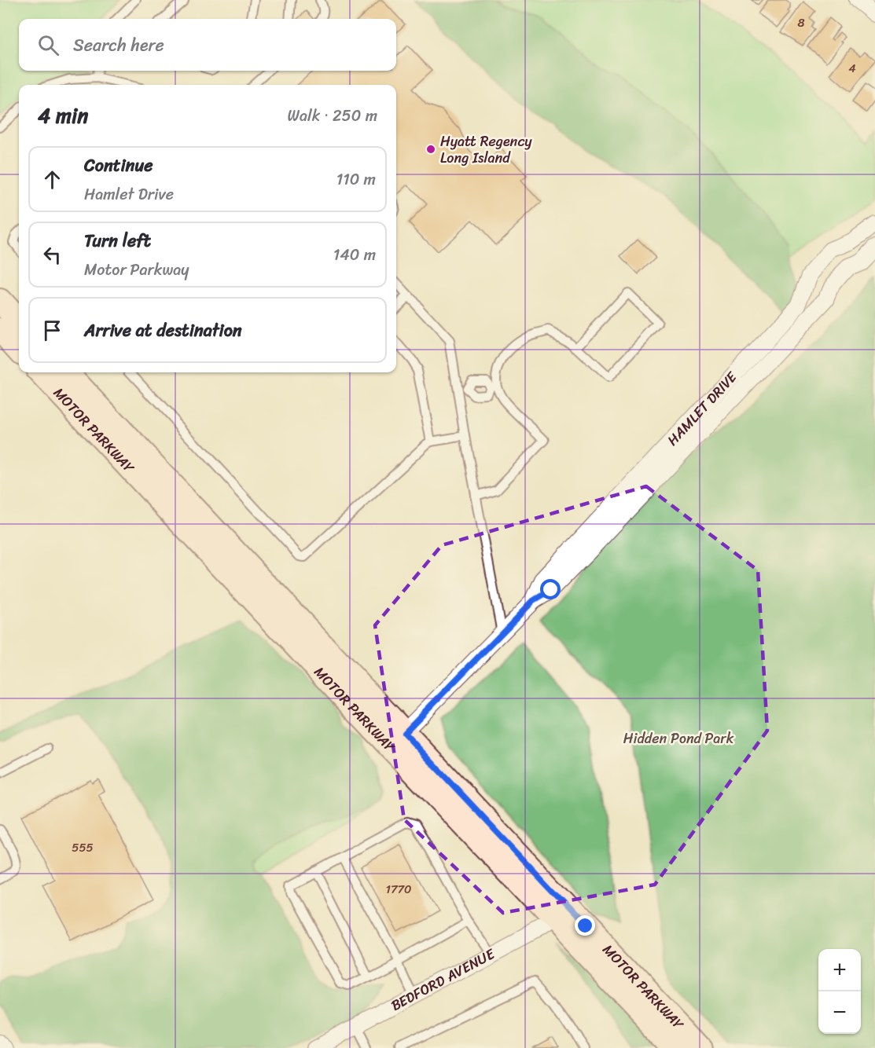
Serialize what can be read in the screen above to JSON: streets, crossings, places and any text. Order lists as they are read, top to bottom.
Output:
{
  "streets": {
    "main road": ["MOTOR PARKWAY"],
    "street": ["HAMLET DRIVE", "BEDFORD AVENUE"]
  },
  "crossings": [
    ["HAMLET DRIVE", "MOTOR PARKWAY"],
    ["MOTOR PARKWAY", "BEDFORD AVENUE"]
  ],
  "parks": ["Hidden Pond Park"],
  "places": ["Hyatt Regency Long Island"],
  "house_numbers": [
    "8",
    "4",
    "555",
    "1770"
  ],
  "page": {
    "search": "Search here",
    "heading": ["4 min", "Walk · 250 m"],
    "list": [
      ["Continue", "Hamlet Drive", "110 m"],
      ["Turn left", "Motor Parkway", "140 m"],
      "Arrive at destination"
    ],
    "map_buttons": ["+", "−"]
  }
}
